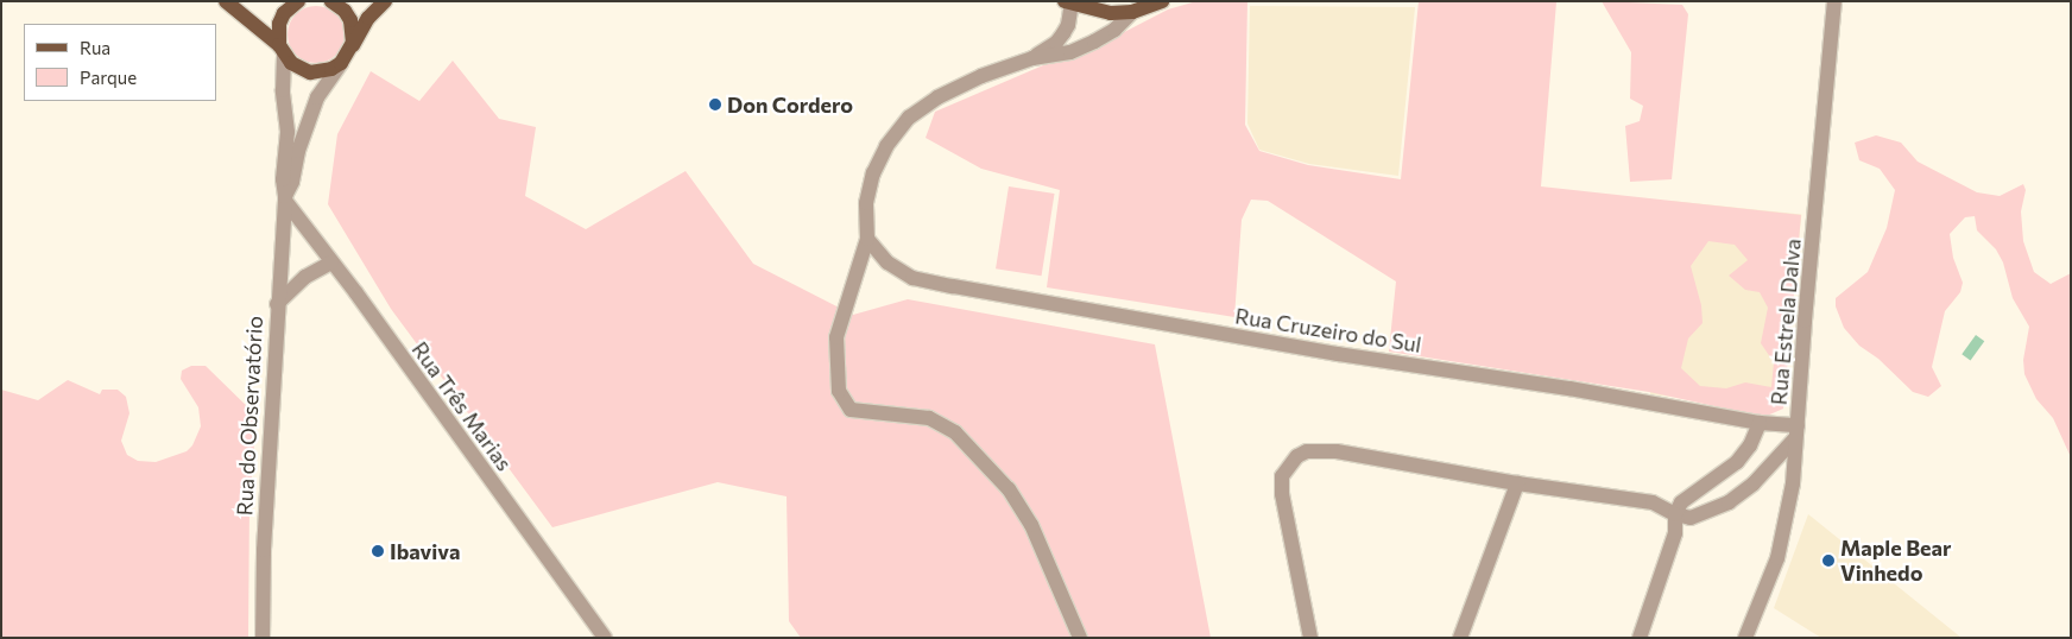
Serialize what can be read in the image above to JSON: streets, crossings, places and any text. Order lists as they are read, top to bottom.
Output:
{
  "streets": {
    "street": [
      "Rua Estrela Dalva",
      "Rua Cruzeiro do Sul",
      "Rua Três Marias",
      "Rua do Observatório"
    ]
  },
  "crossings": [
    ["Rua Estrela Dalva", "Rua Cruzeiro do Sul"],
    ["Rua Três Marias", "Rua do Observatório"]
  ],
  "places": ["Don Cordero", "Ibaviva", "Maple Bear Vinhedo"],
  "legend": ["Rua", "Parque"]
}
